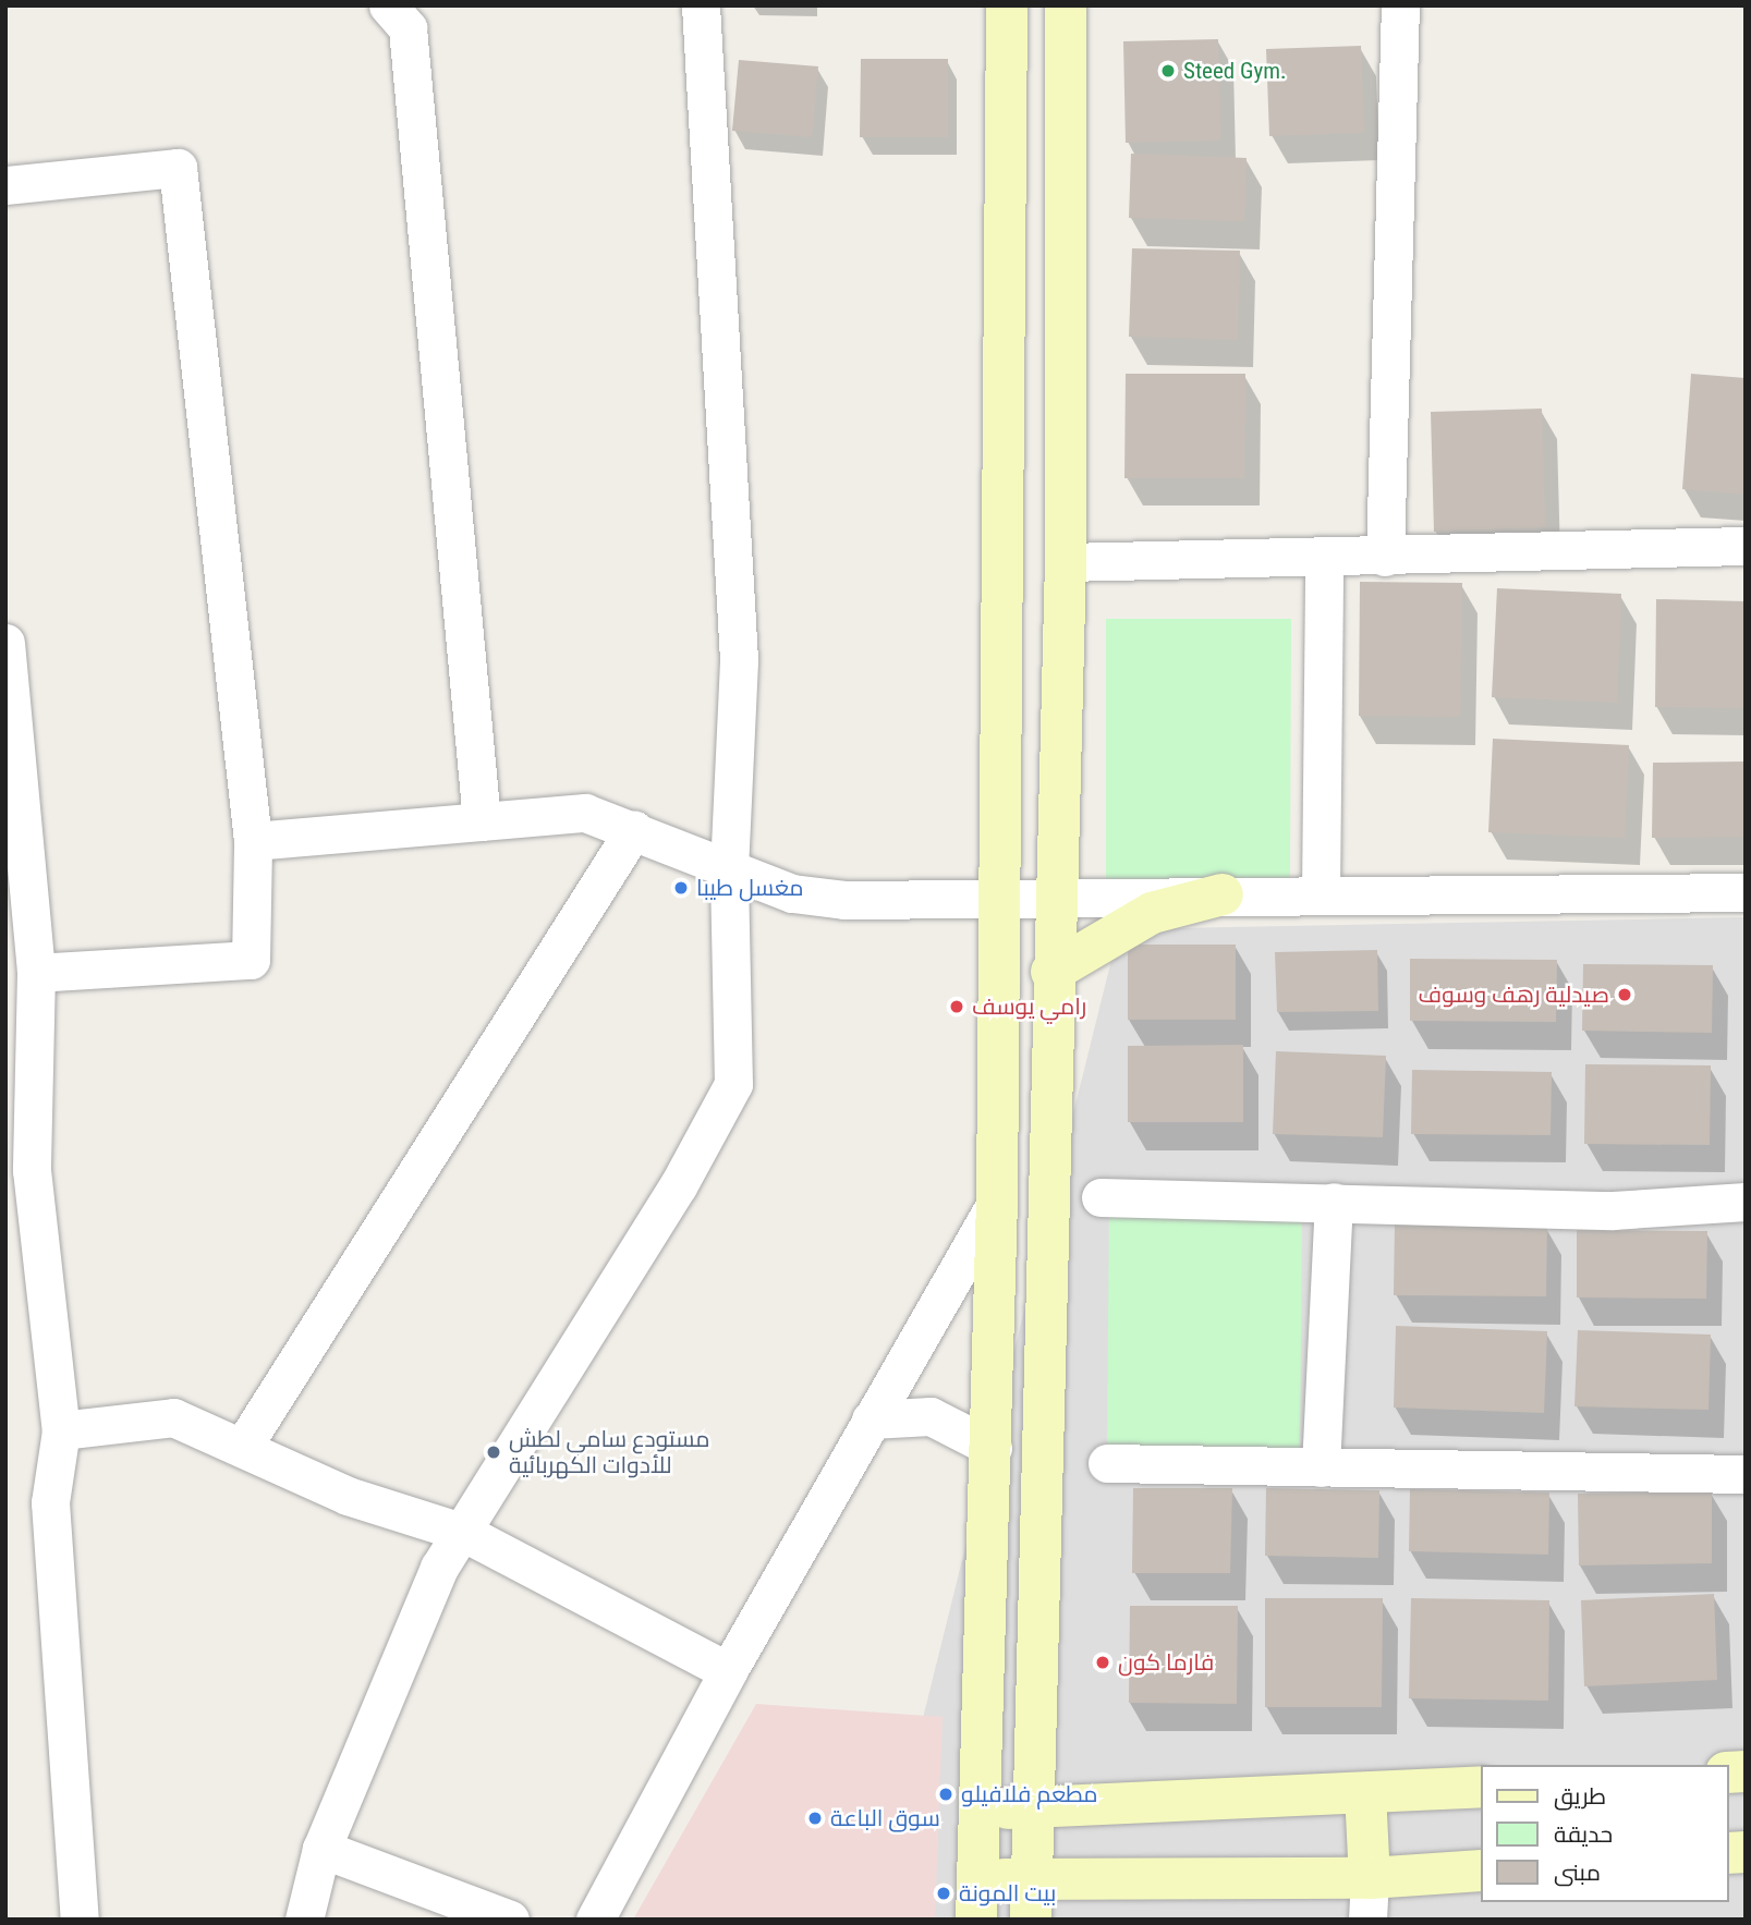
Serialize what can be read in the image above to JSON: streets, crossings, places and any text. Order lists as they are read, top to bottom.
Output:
{
  "places": [
    "Steed Gym.",
    "مغسل طيبا",
    "صيدلية رهف وسوف",
    "رامي يوسف",
    "مستودع سامي لطش للأدوات الكهربائية",
    "فارما كون",
    "مطعم فلافيلو",
    "سوق الباعة",
    "بيت المونة"
  ],
  "legend": ["طريق", "حديقة", "مبنى"]
}
